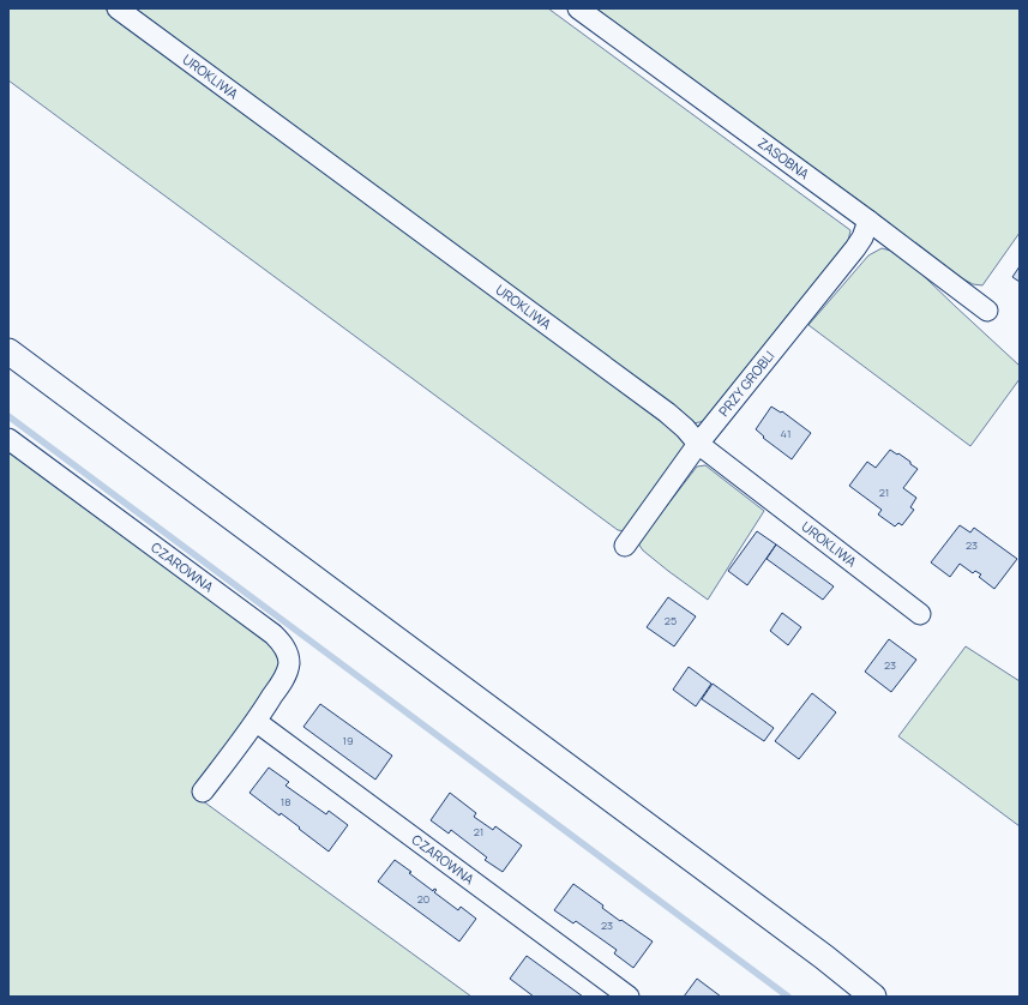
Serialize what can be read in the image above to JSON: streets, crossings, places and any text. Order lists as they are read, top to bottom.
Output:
{
  "streets": {
    "street": [
      "UROKLIWA",
      "ZASOBNA",
      "PRZY GROBLI",
      "CZAROWNA"
    ]
  },
  "crossings": [
    ["UROKLIWA", "PRZY GROBLI"],
    ["ZASOBNA", "PRZY GROBLI"]
  ],
  "house_numbers": [
    "41",
    "21",
    "23",
    "25",
    "23",
    "19",
    "18",
    "21",
    "20",
    "23"
  ]
}
